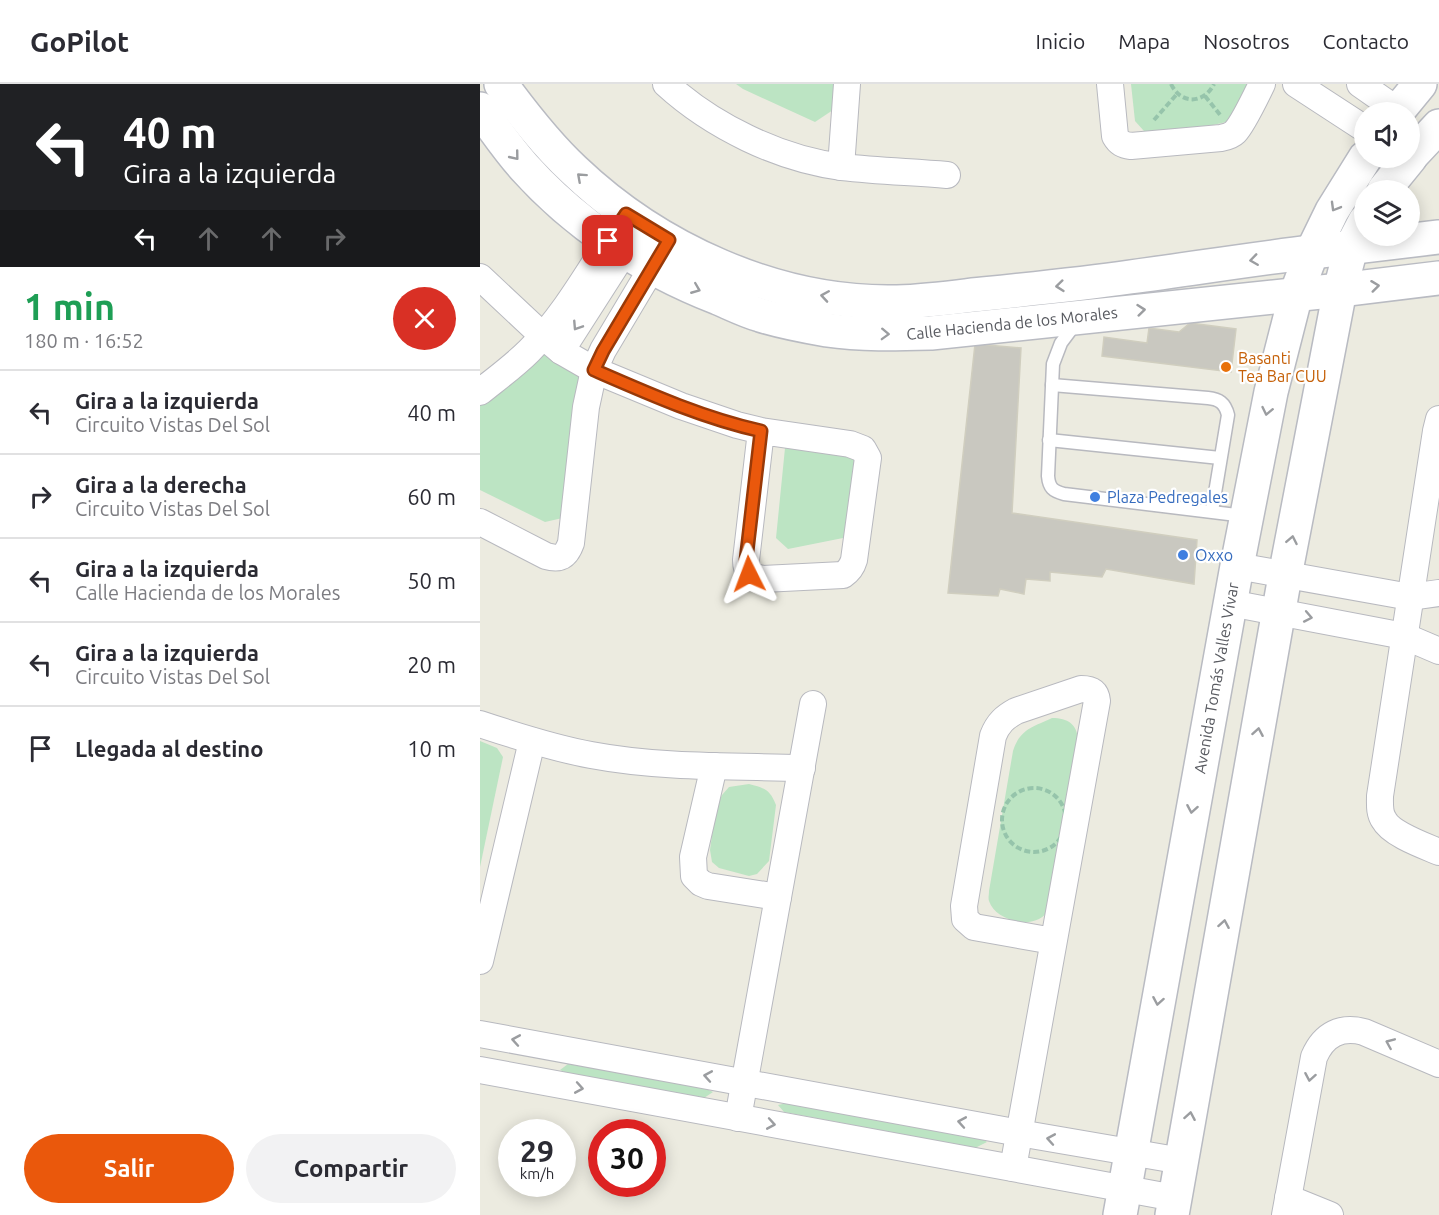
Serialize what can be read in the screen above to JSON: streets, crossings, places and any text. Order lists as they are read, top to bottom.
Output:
{
  "streets": {
    "main road": ["Calle Hacienda de los Morales", "Avenida Tomás Valles Vivar"]
  },
  "crossings": [
    ["Calle Hacienda de los Morales", "Avenida Tomás Valles Vivar"]
  ],
  "places": ["Basanti Tea Bar CUU", "Plaza Pedregales", "Oxxo"],
  "page": {
    "header": "GoPilot",
    "nav": [
      "Inicio",
      "Mapa",
      "Nosotros",
      "Contacto"
    ],
    "turn": ["40 m", "Gira a la izquierda"],
    "heading": ["1 min", "180 m · 16:52"],
    "list": [
      {
        "name": "Gira a la izquierda",
        "note": "Circuito Vistas Del Sol",
        "value": "40 m"
      },
      {
        "name": "Gira a la derecha",
        "note": "Circuito Vistas Del Sol",
        "value": "60 m"
      },
      {
        "name": "Gira a la izquierda",
        "note": "Calle Hacienda de los Morales",
        "value": "50 m"
      },
      {
        "name": "Gira a la izquierda",
        "note": "Circuito Vistas Del Sol",
        "value": "20 m"
      },
      {
        "name": "Llegada al destino",
        "value": "10 m"
      }
    ],
    "speed": "29 km/h",
    "limit": "30",
    "buttons": ["Salir", "Compartir"]
  }
}
